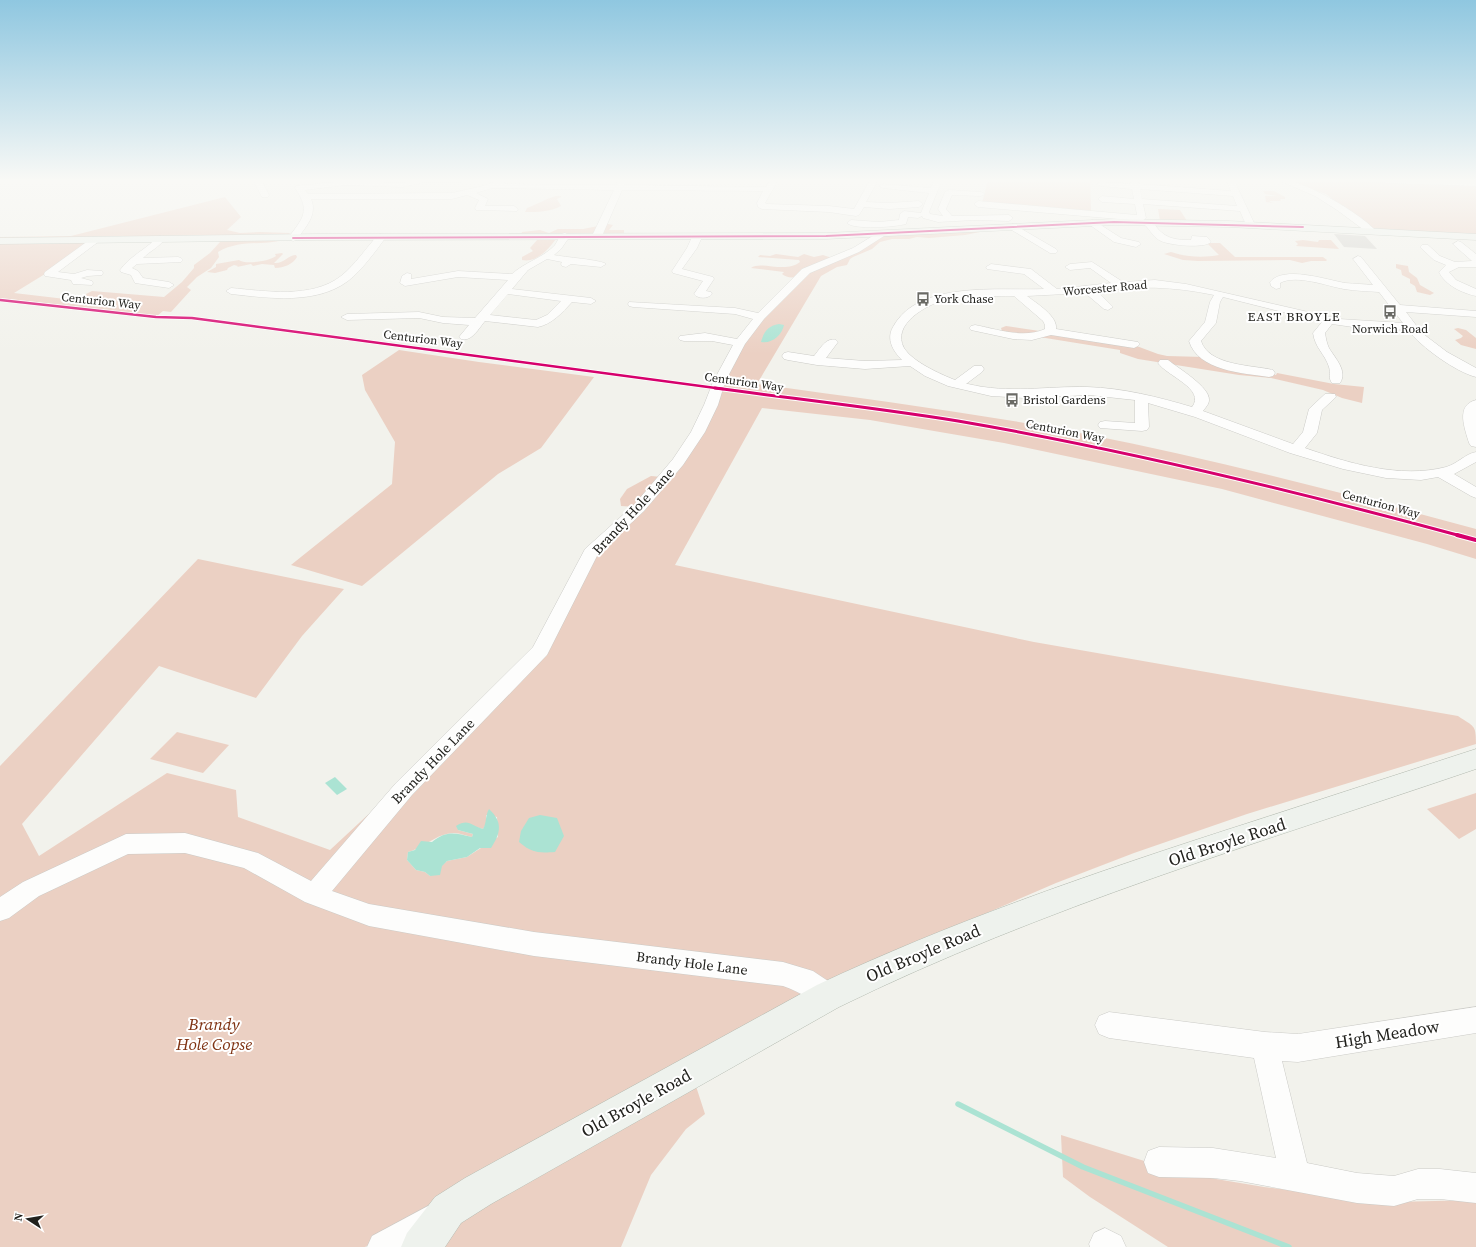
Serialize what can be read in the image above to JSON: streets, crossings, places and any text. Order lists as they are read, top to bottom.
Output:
{
  "streets": {
    "main road": ["Old Broyle Road"],
    "street": ["Worcester Road", "Brandy Hole Lane", "High Meadow"],
    "cycle path": ["Centurion Way"]
  },
  "crossings": [
    ["Brandy Hole Lane", "Old Broyle Road"]
  ],
  "districts": ["EAST BROYLE"],
  "parks": ["Brandy Hole Copse"],
  "places": {
    "bus stop": ["York Chase", "Norwich Road", "Bristol Gardens"]
  },
  "north": "left"
}
